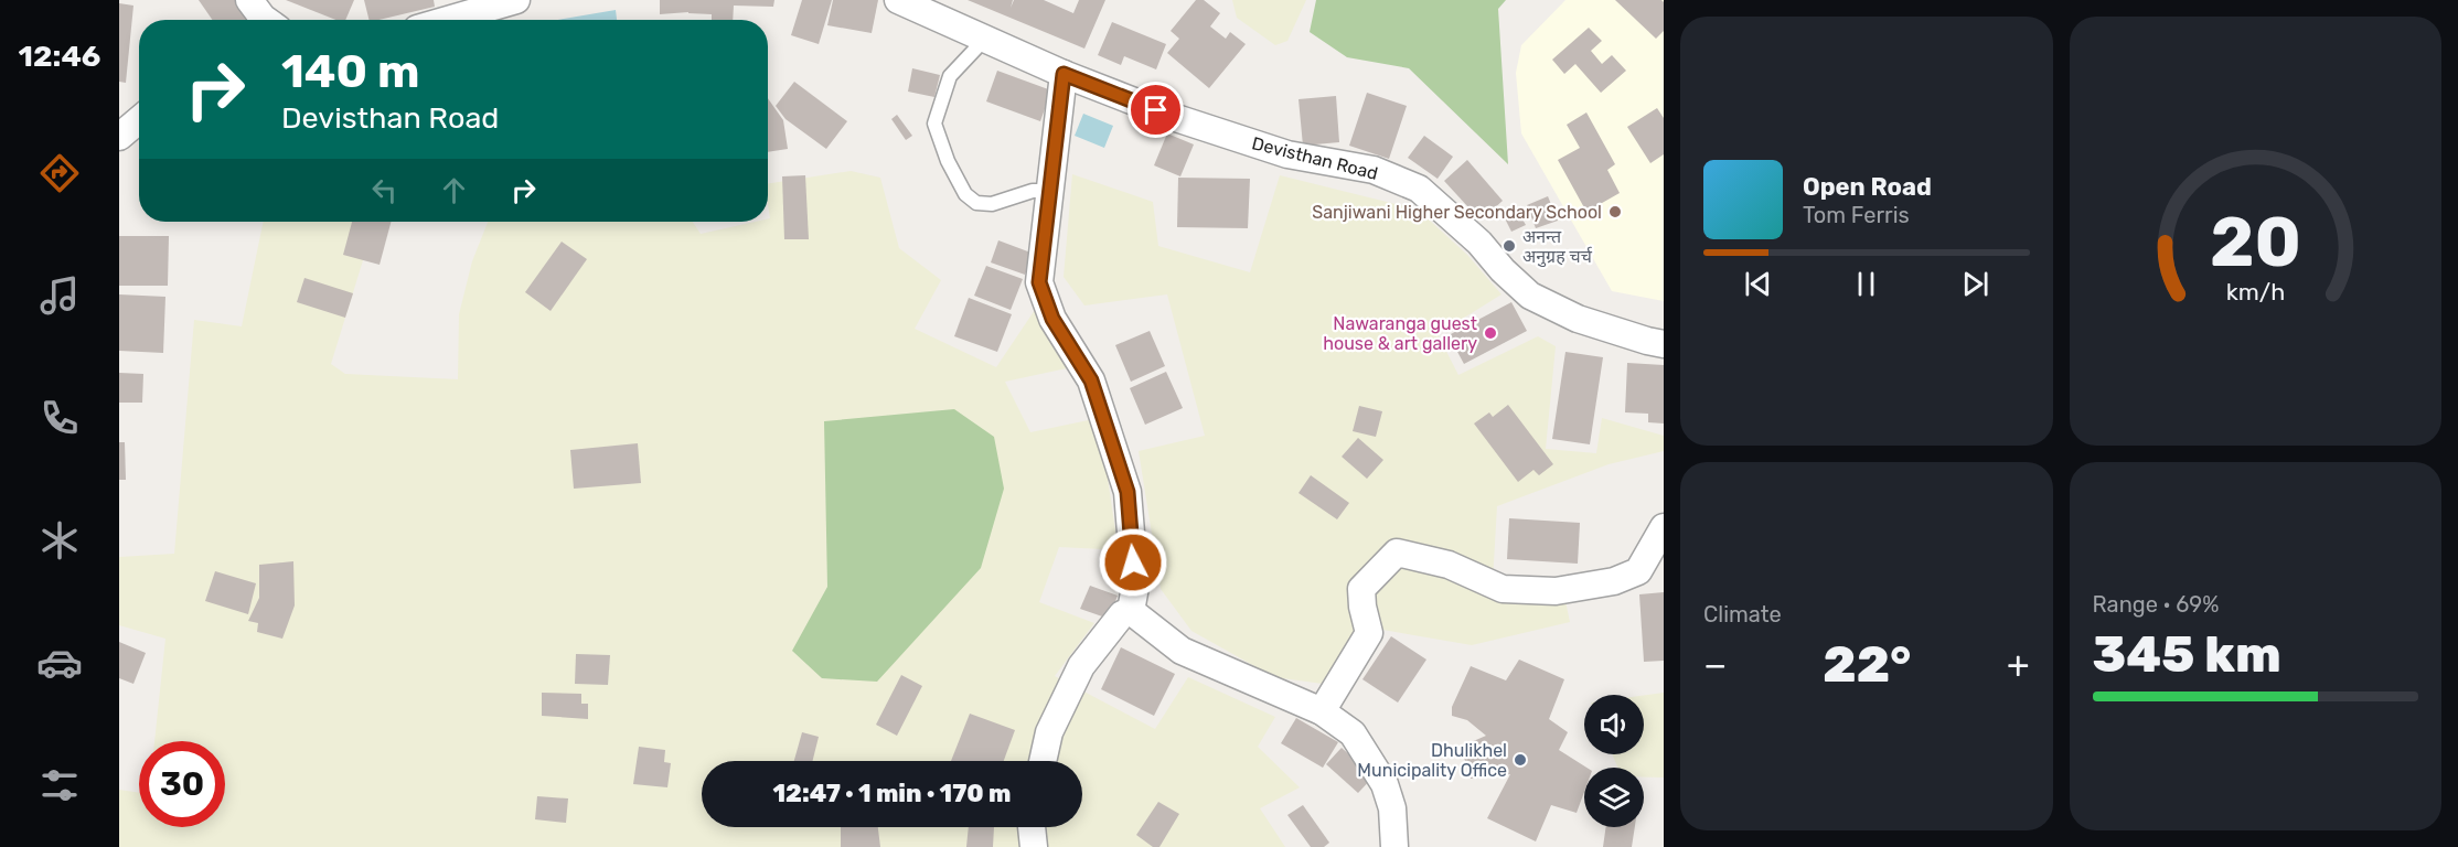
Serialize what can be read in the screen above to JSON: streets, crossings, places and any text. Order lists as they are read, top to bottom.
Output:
{
  "streets": {
    "street": ["Devisthan Road"]
  },
  "places": [
    "Sanjiwani Higher Secondary School",
    "अनन्त अनुग्रह चर्च",
    "Nawaranga guest house & art gallery",
    "Dhulikhel Municipality Office"
  ],
  "page": {
    "tabs": "12:46",
    "turn": ["140 m", "Devisthan Road"],
    "song": ["Open Road", "Tom Ferris"],
    "tile": [
      "Climate",
      ["Range · 69%", "345 km"]
    ],
    "heat": ["−", "22°", "+"],
    "limit": "30",
    "trip": "12:47 · 1 min · 170 m",
    "gauge": ["20", "km/h"]
  }
}
